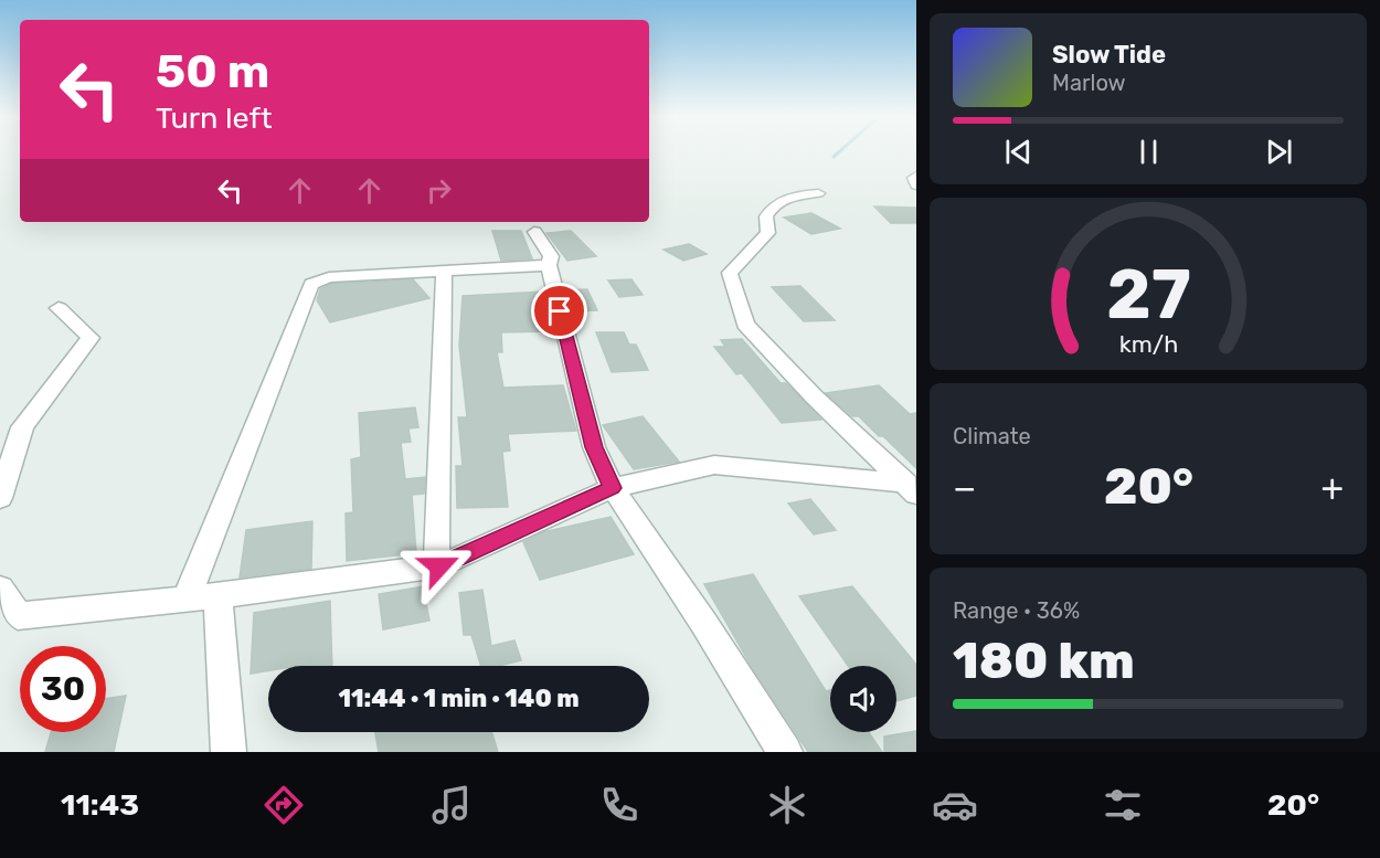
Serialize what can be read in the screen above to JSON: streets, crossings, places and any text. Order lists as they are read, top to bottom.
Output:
{
  "page": {
    "turn": ["50 m", "Turn left"],
    "song": ["Slow Tide", "Marlow"],
    "tile": [
      "Climate",
      ["Range · 36%", "180 km"]
    ],
    "heat": ["−", "20°", "+"],
    "limit": "30",
    "trip": "11:44 · 1 min · 140 m",
    "tabs": ["11:43", "20°"],
    "gauge": ["27", "km/h"]
  }
}
